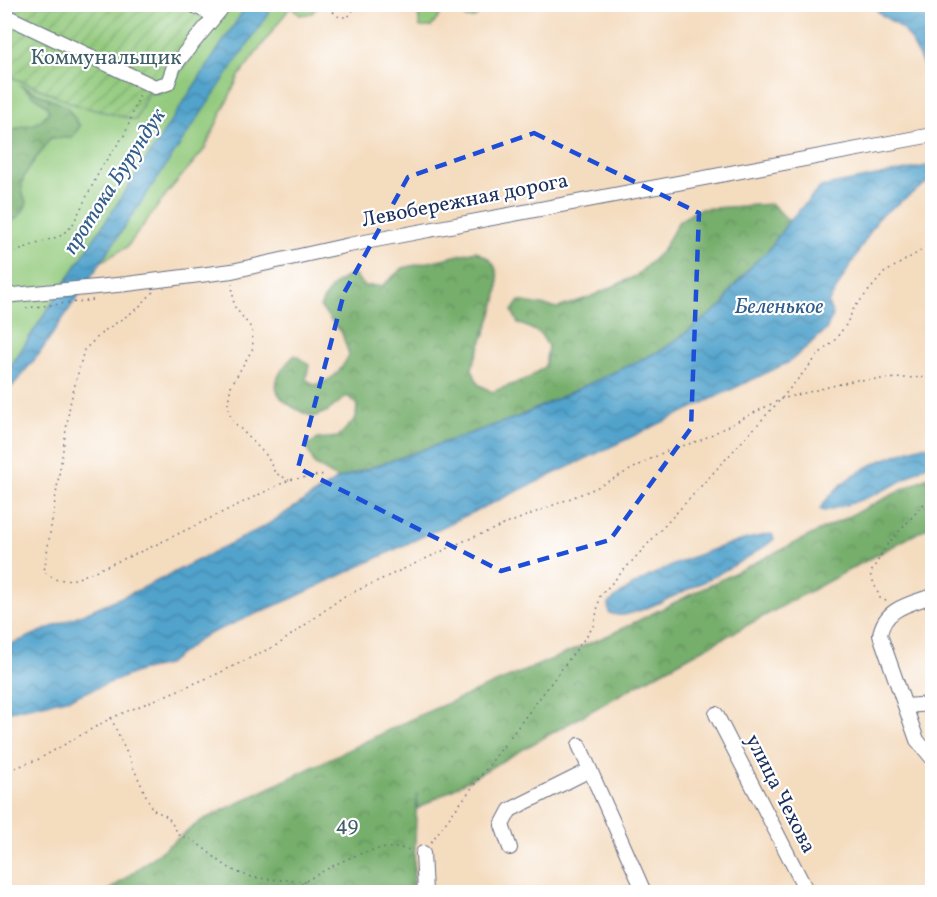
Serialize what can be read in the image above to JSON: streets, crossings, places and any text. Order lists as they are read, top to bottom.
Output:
{
  "streets": {
    "street": ["Левобережная дорога", "улица Чехова"]
  },
  "water": ["протока Бурундук", "Беленькое"],
  "parks": ["Коммунальщик", "49"]
}
